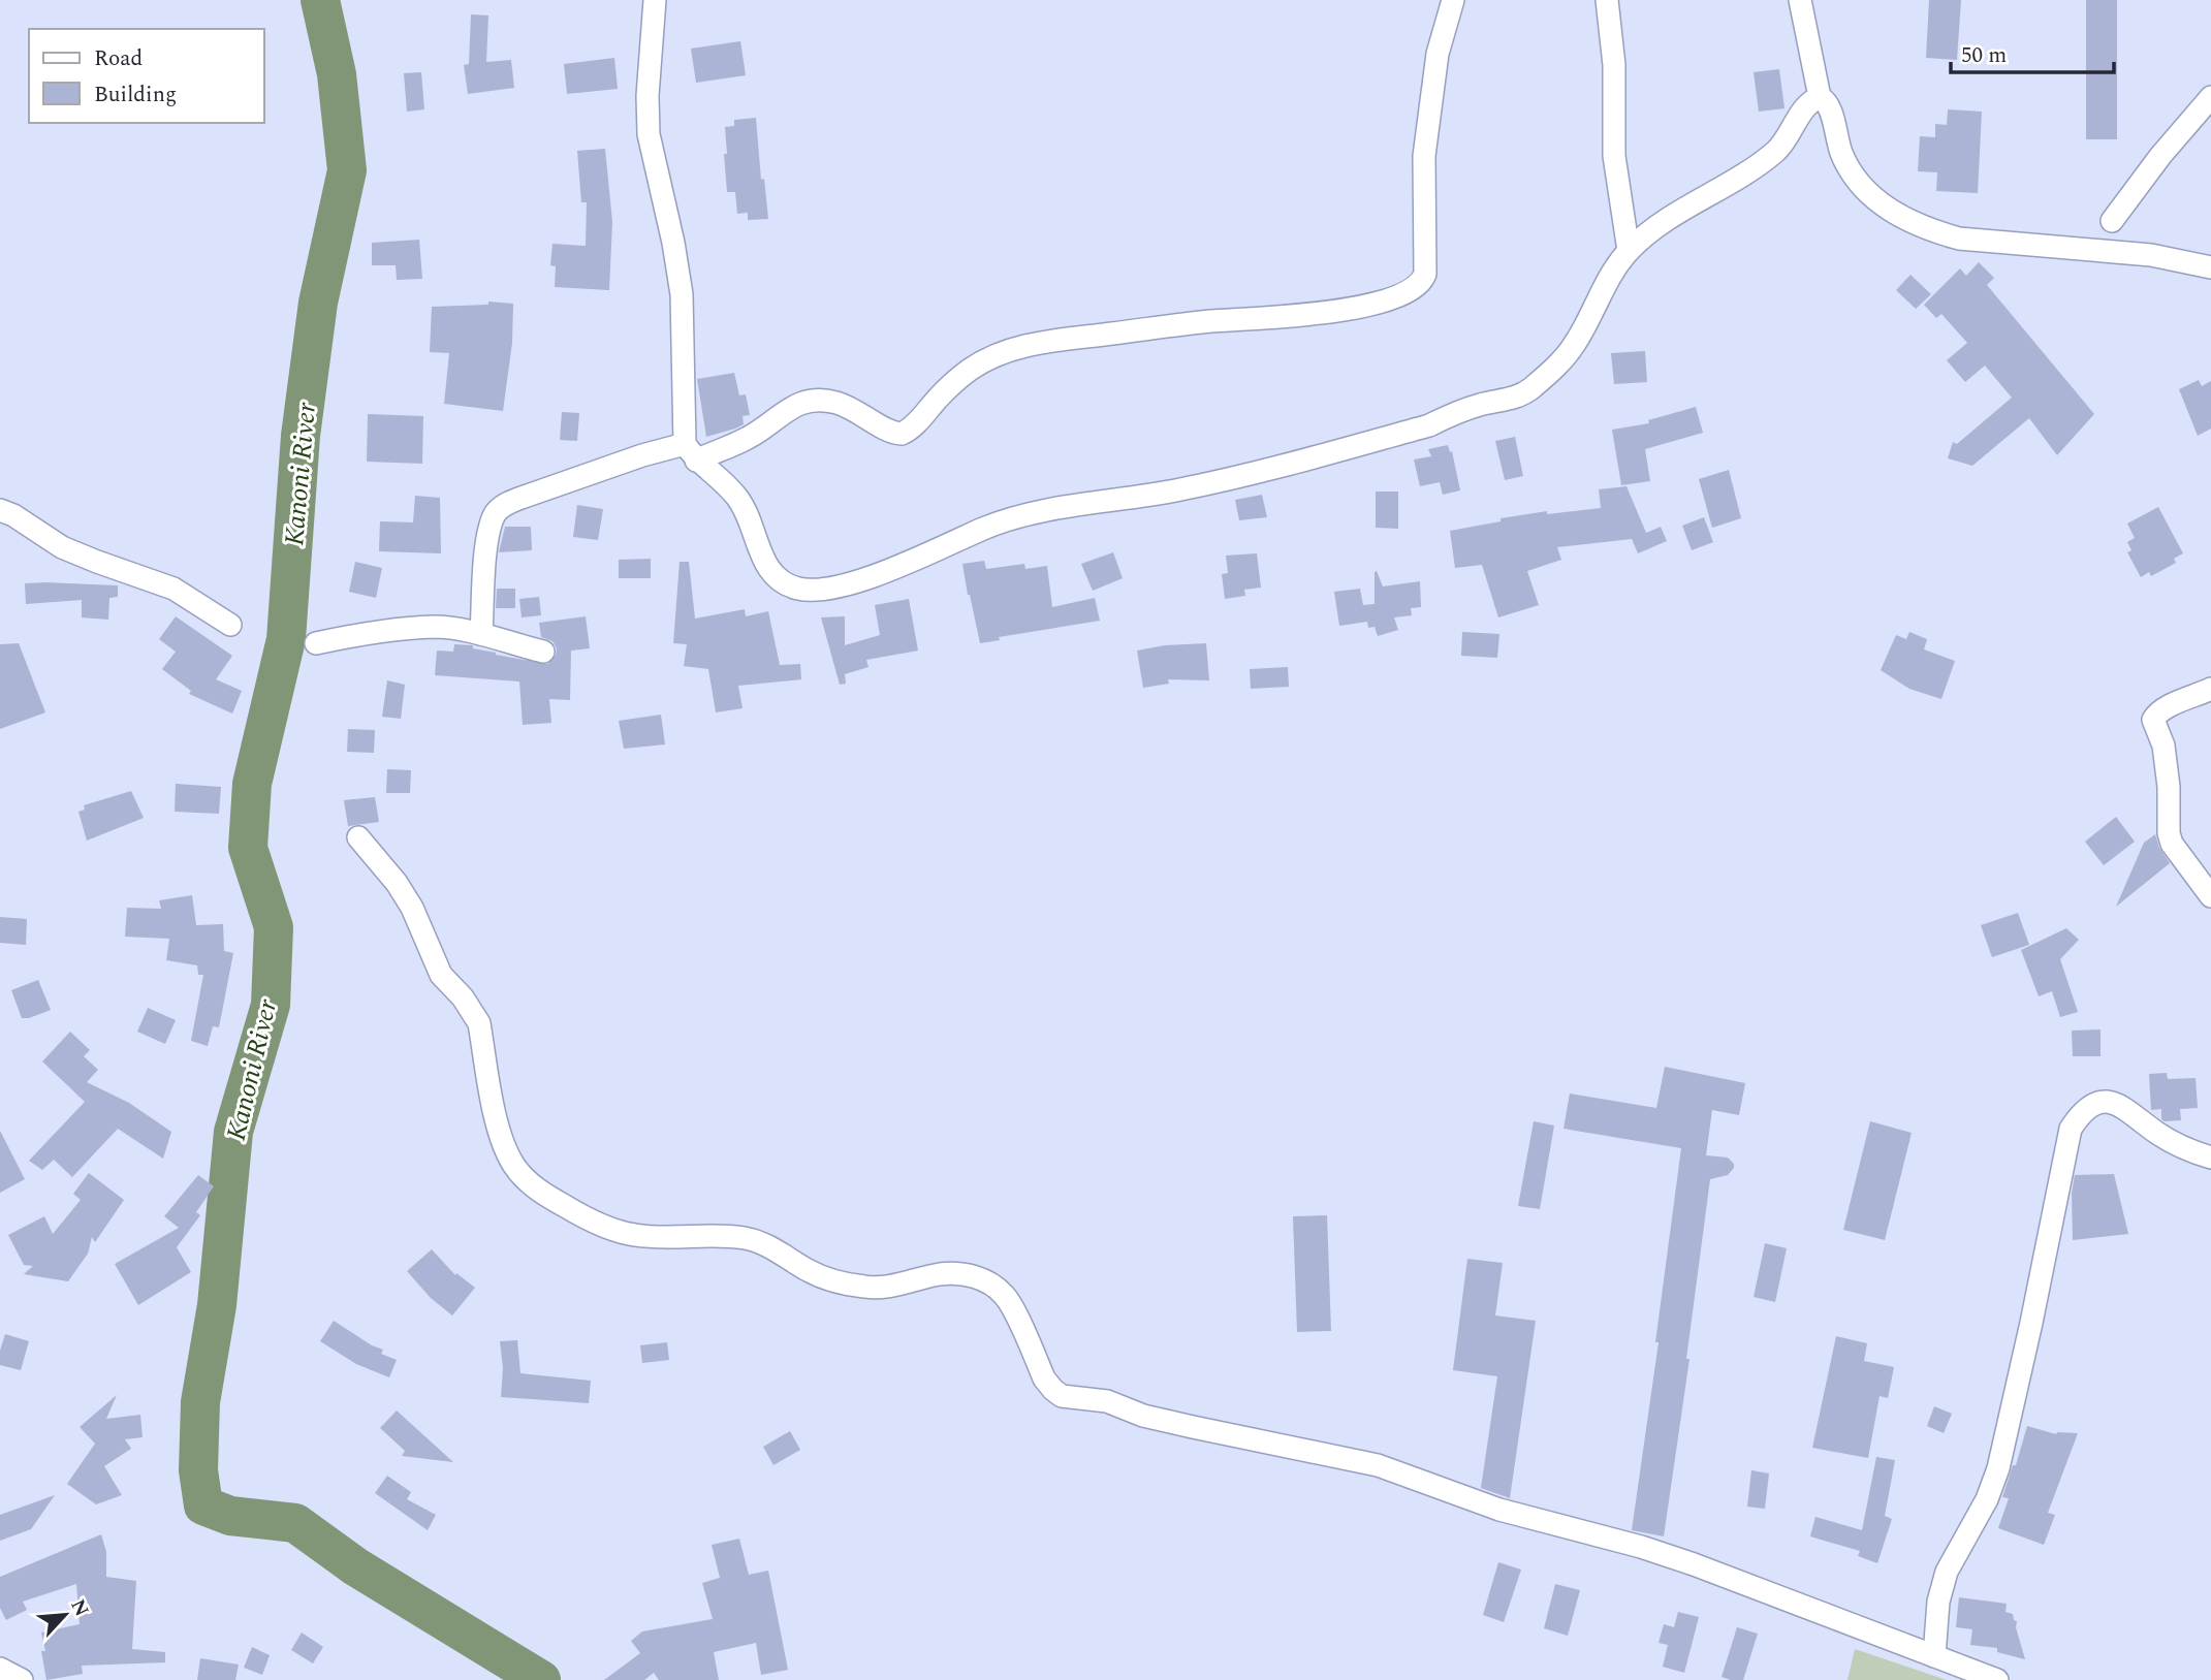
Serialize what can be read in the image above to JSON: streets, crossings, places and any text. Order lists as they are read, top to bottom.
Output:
{
  "water": ["Kanoni River"],
  "legend": ["Road", "Building"],
  "scale_bar": "50 m",
  "north": "top right"
}
